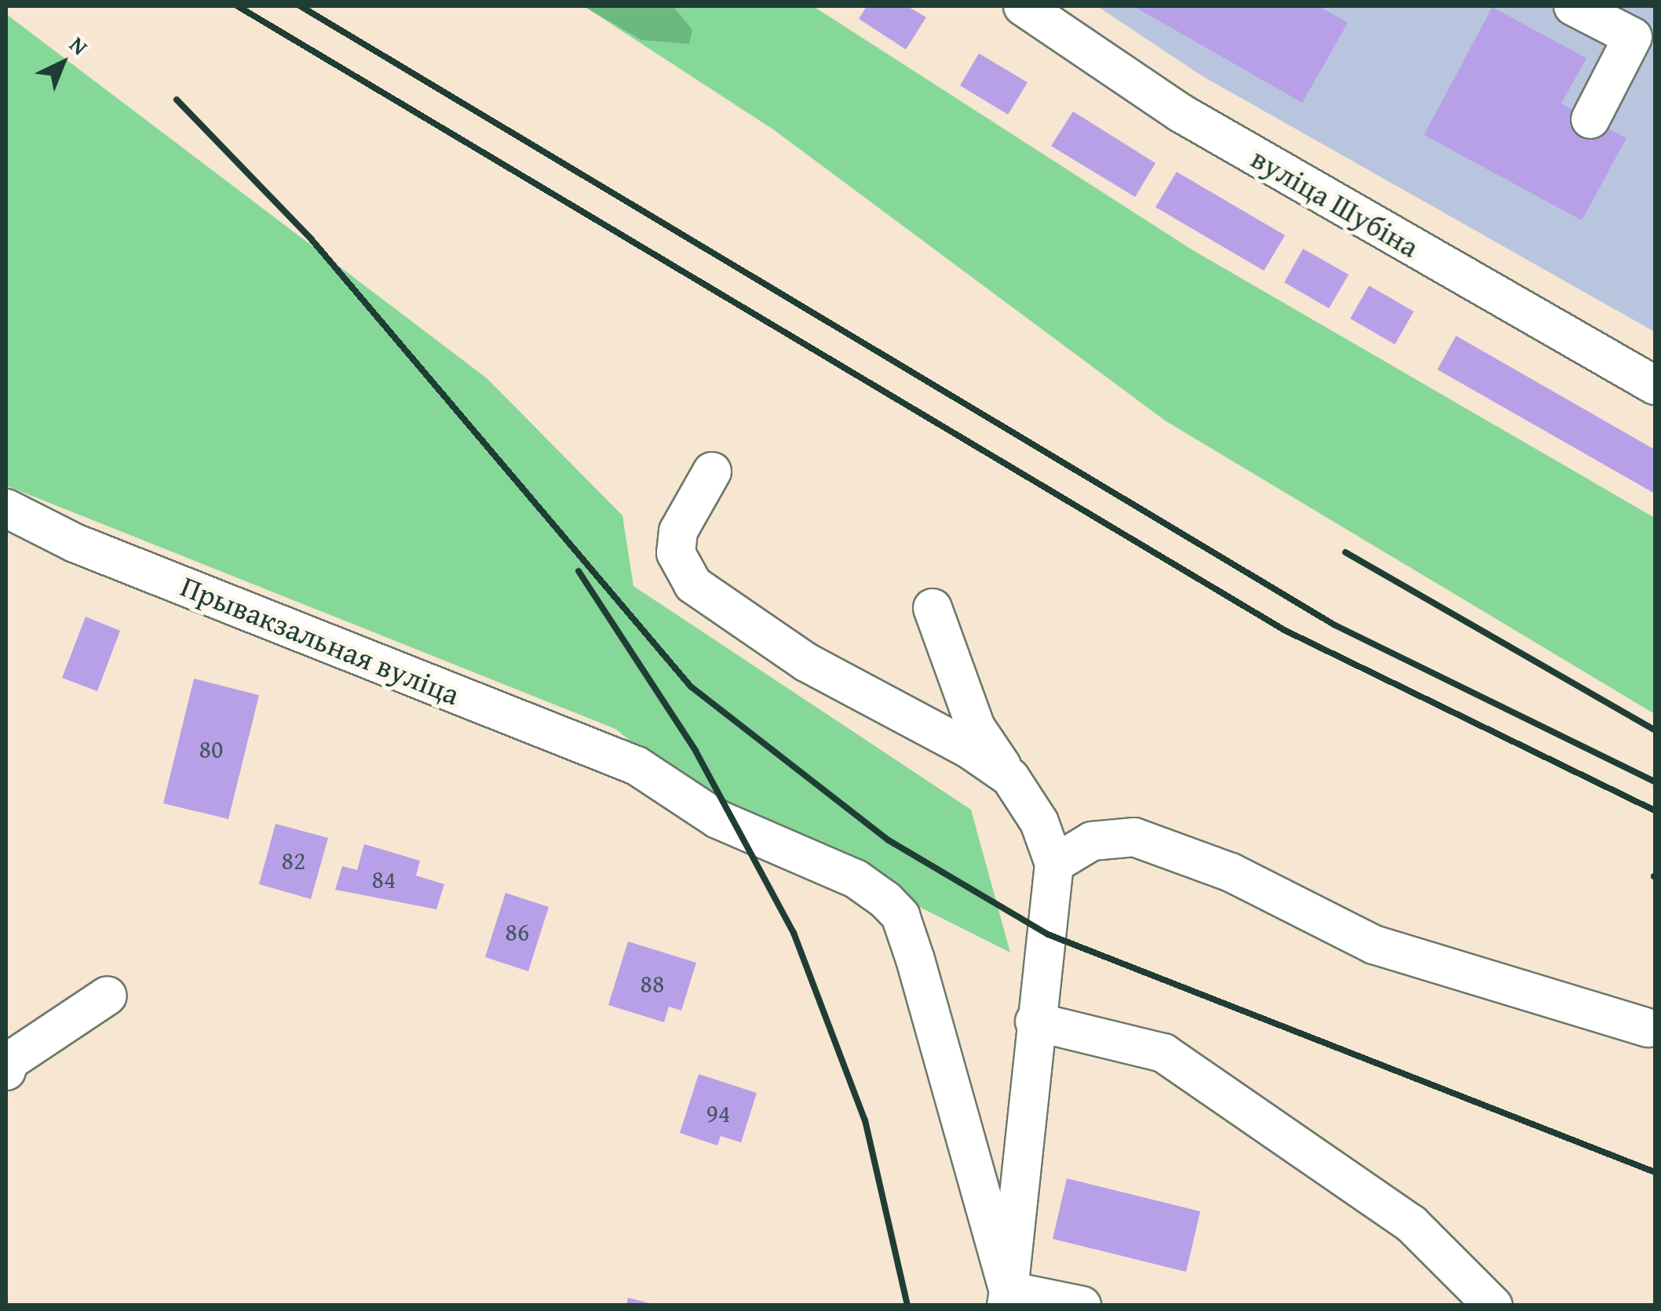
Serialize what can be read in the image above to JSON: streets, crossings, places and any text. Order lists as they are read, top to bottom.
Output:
{
  "streets": {
    "street": ["вуліца Шубіна", "Прывакзальная вуліца"]
  },
  "house_numbers": [
    "80",
    "82",
    "84",
    "86",
    "88",
    "94"
  ],
  "north": "top right"
}
